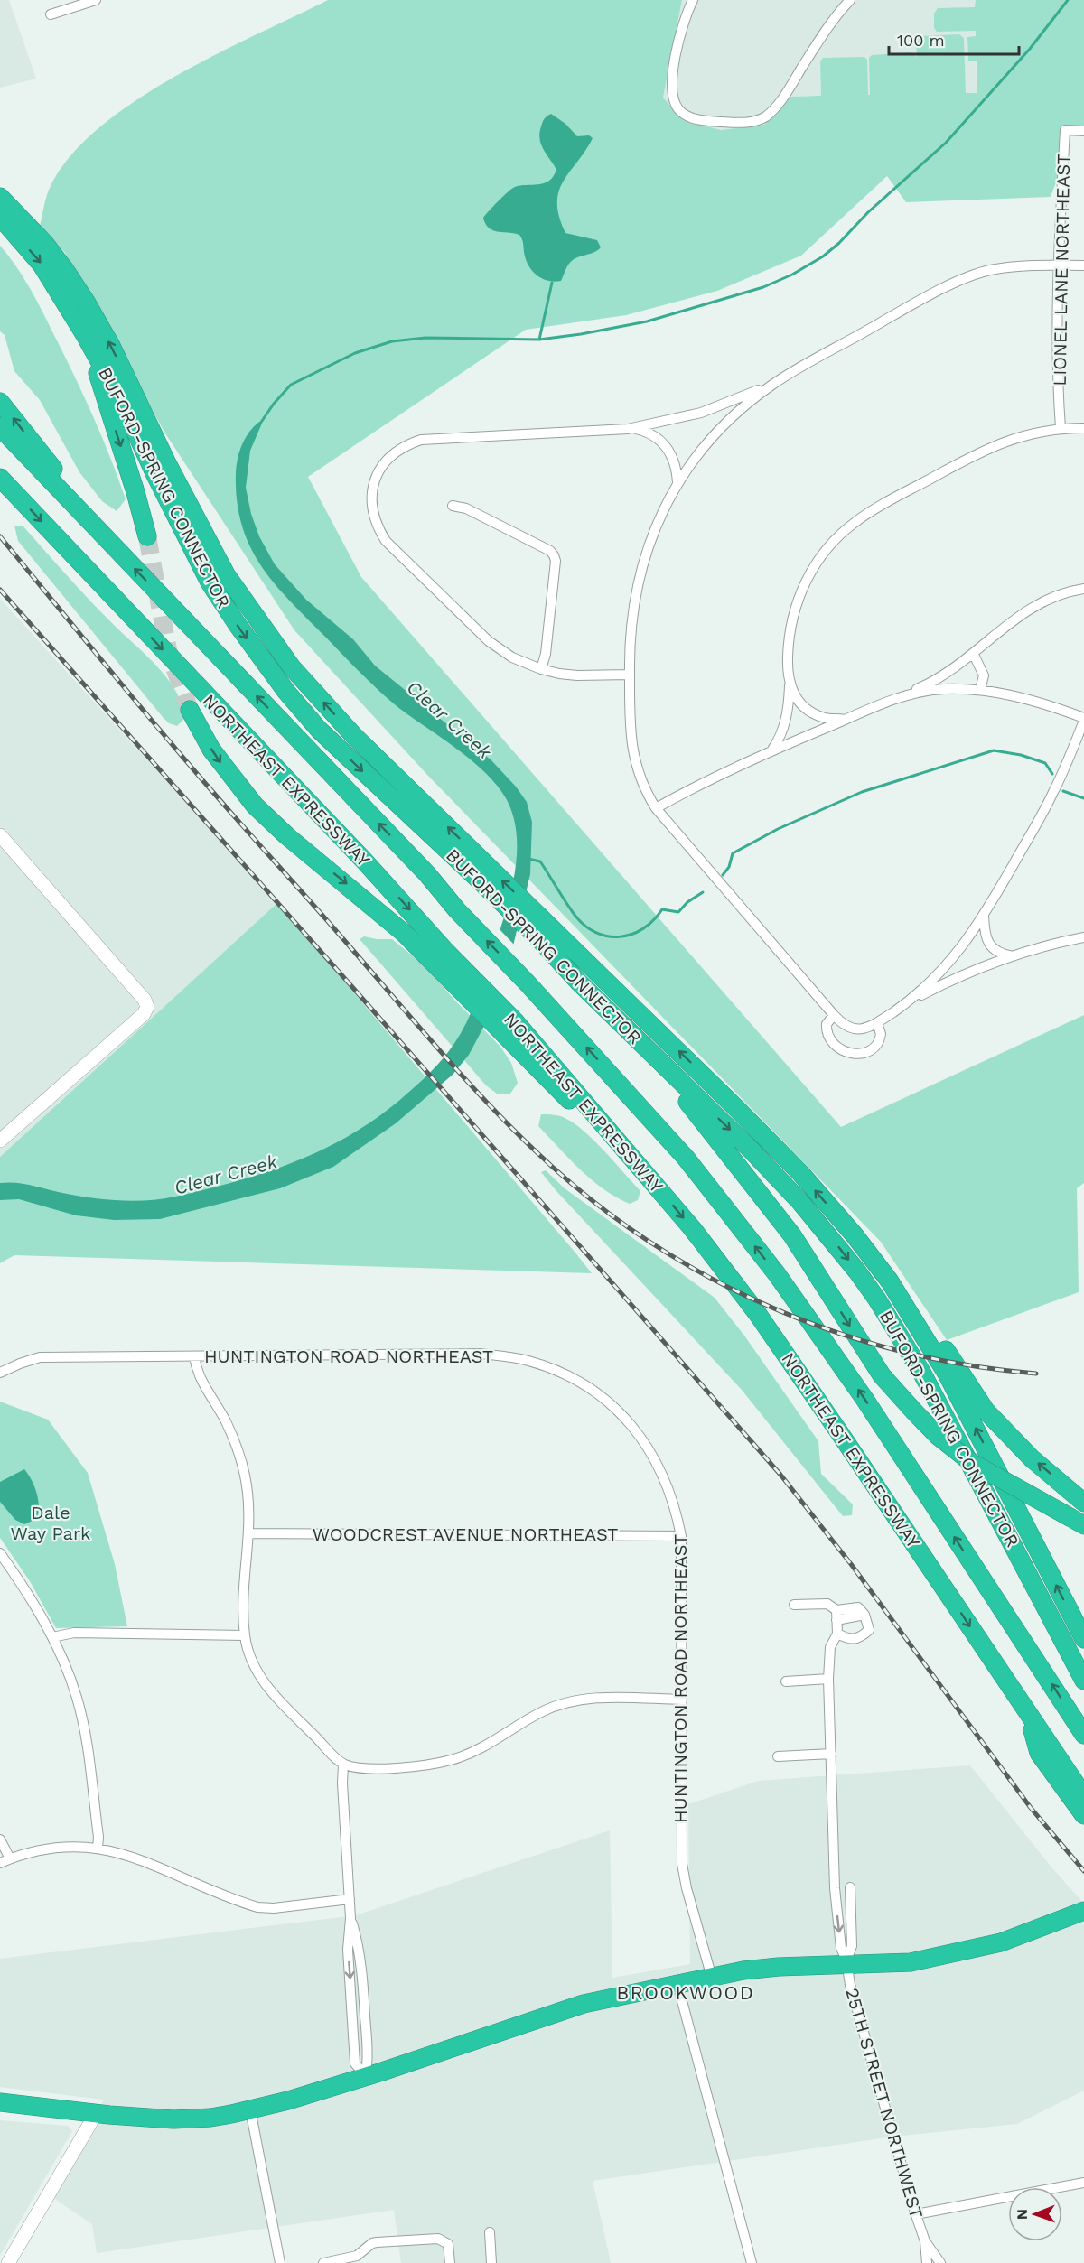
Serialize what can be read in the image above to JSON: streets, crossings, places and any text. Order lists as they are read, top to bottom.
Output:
{
  "streets": {
    "highway": ["BUFORD-SPRING CONNECTOR", "NORTHEAST EXPRESSWAY"],
    "street": [
      "LIONEL LANE NORTHEAST",
      "HUNTINGTON ROAD NORTHEAST",
      "WOODCREST AVENUE NORTHEAST",
      "25TH STREET NORTHWEST"
    ]
  },
  "crossings": [
    ["HUNTINGTON ROAD NORTHEAST", "WOODCREST AVENUE NORTHEAST"]
  ],
  "districts": ["BROOKWOOD"],
  "water": ["Clear Creek"],
  "parks": ["Dale Way Park"],
  "scale_bar": "100 m",
  "north": "left"
}
